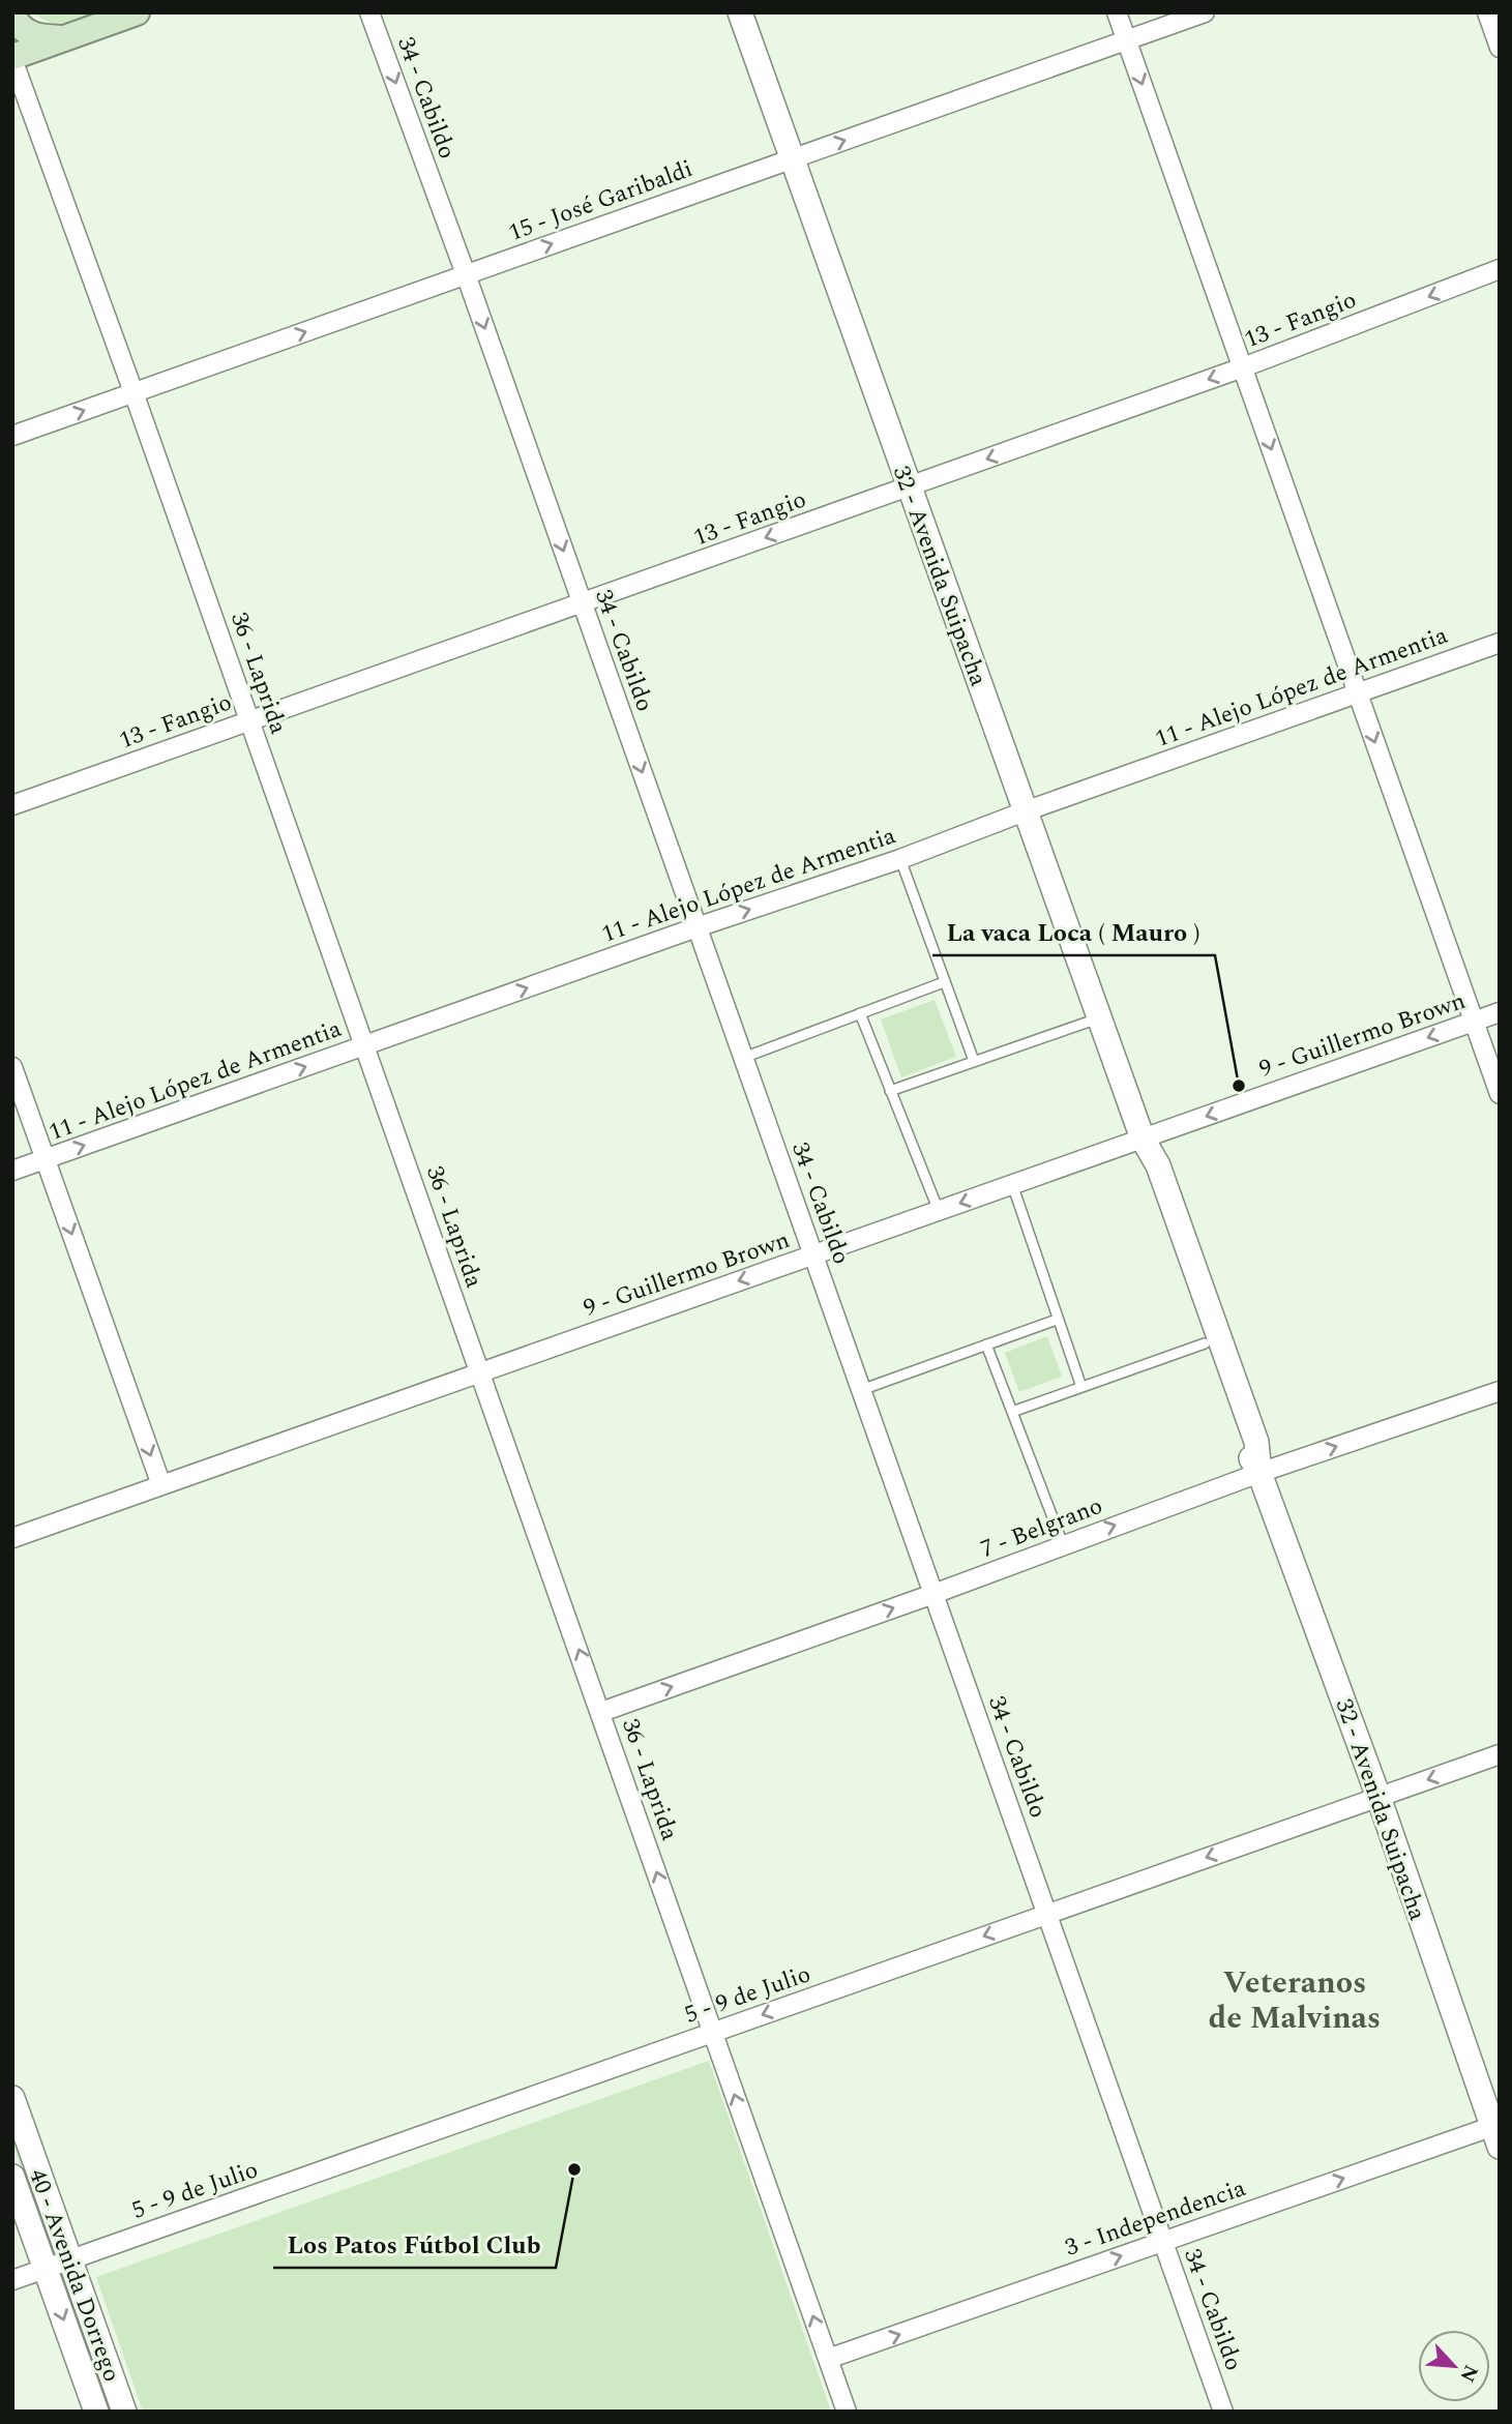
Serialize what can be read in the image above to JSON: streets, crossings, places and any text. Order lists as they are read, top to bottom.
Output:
{
  "streets": {
    "street": [
      "34 - Cabildo",
      "15 - José Garibaldi",
      "13 - Fangio",
      "32 - Avenida Suipacha",
      "36 - Laprida",
      "11 - Alejo López de Armentia",
      "9 - Guillermo Brown",
      "7 - Belgrano",
      "5 - 9 de Julio",
      "3 - Independencia",
      "40 - Avenida Dorrego"
    ]
  },
  "crossings": [
    ["34 - Cabildo", "15 - José Garibaldi"],
    ["34 - Cabildo", "13 - Fangio"],
    ["34 - Cabildo", "11 - Alejo López de Armentia"],
    ["34 - Cabildo", "9 - Guillermo Brown"],
    ["34 - Cabildo", "7 - Belgrano"],
    ["34 - Cabildo", "5 - 9 de Julio"],
    ["34 - Cabildo", "3 - Independencia"],
    ["15 - José Garibaldi", "32 - Avenida Suipacha"],
    ["15 - José Garibaldi", "36 - Laprida"],
    ["13 - Fangio", "32 - Avenida Suipacha"],
    ["13 - Fangio", "36 - Laprida"],
    ["32 - Avenida Suipacha", "11 - Alejo López de Armentia"],
    ["32 - Avenida Suipacha", "9 - Guillermo Brown"],
    ["32 - Avenida Suipacha", "7 - Belgrano"],
    ["32 - Avenida Suipacha", "5 - 9 de Julio"],
    ["32 - Avenida Suipacha", "3 - Independencia"],
    ["36 - Laprida", "11 - Alejo López de Armentia"],
    ["36 - Laprida", "9 - Guillermo Brown"],
    ["36 - Laprida", "7 - Belgrano"],
    ["36 - Laprida", "5 - 9 de Julio"],
    ["36 - Laprida", "3 - Independencia"],
    ["5 - 9 de Julio", "40 - Avenida Dorrego"]
  ],
  "one_way": [
    "34 - Cabildo",
    "15 - José Garibaldi",
    "13 - Fangio",
    "36 - Laprida",
    "11 - Alejo López de Armentia",
    "9 - Guillermo Brown",
    "7 - Belgrano",
    "5 - 9 de Julio",
    "3 - Independencia"
  ],
  "districts": ["Veteranos de Malvinas"],
  "places": ["La vaca Loca ( Mauro )", "Los Patos Fútbol Club"],
  "north": "bottom right"
}
